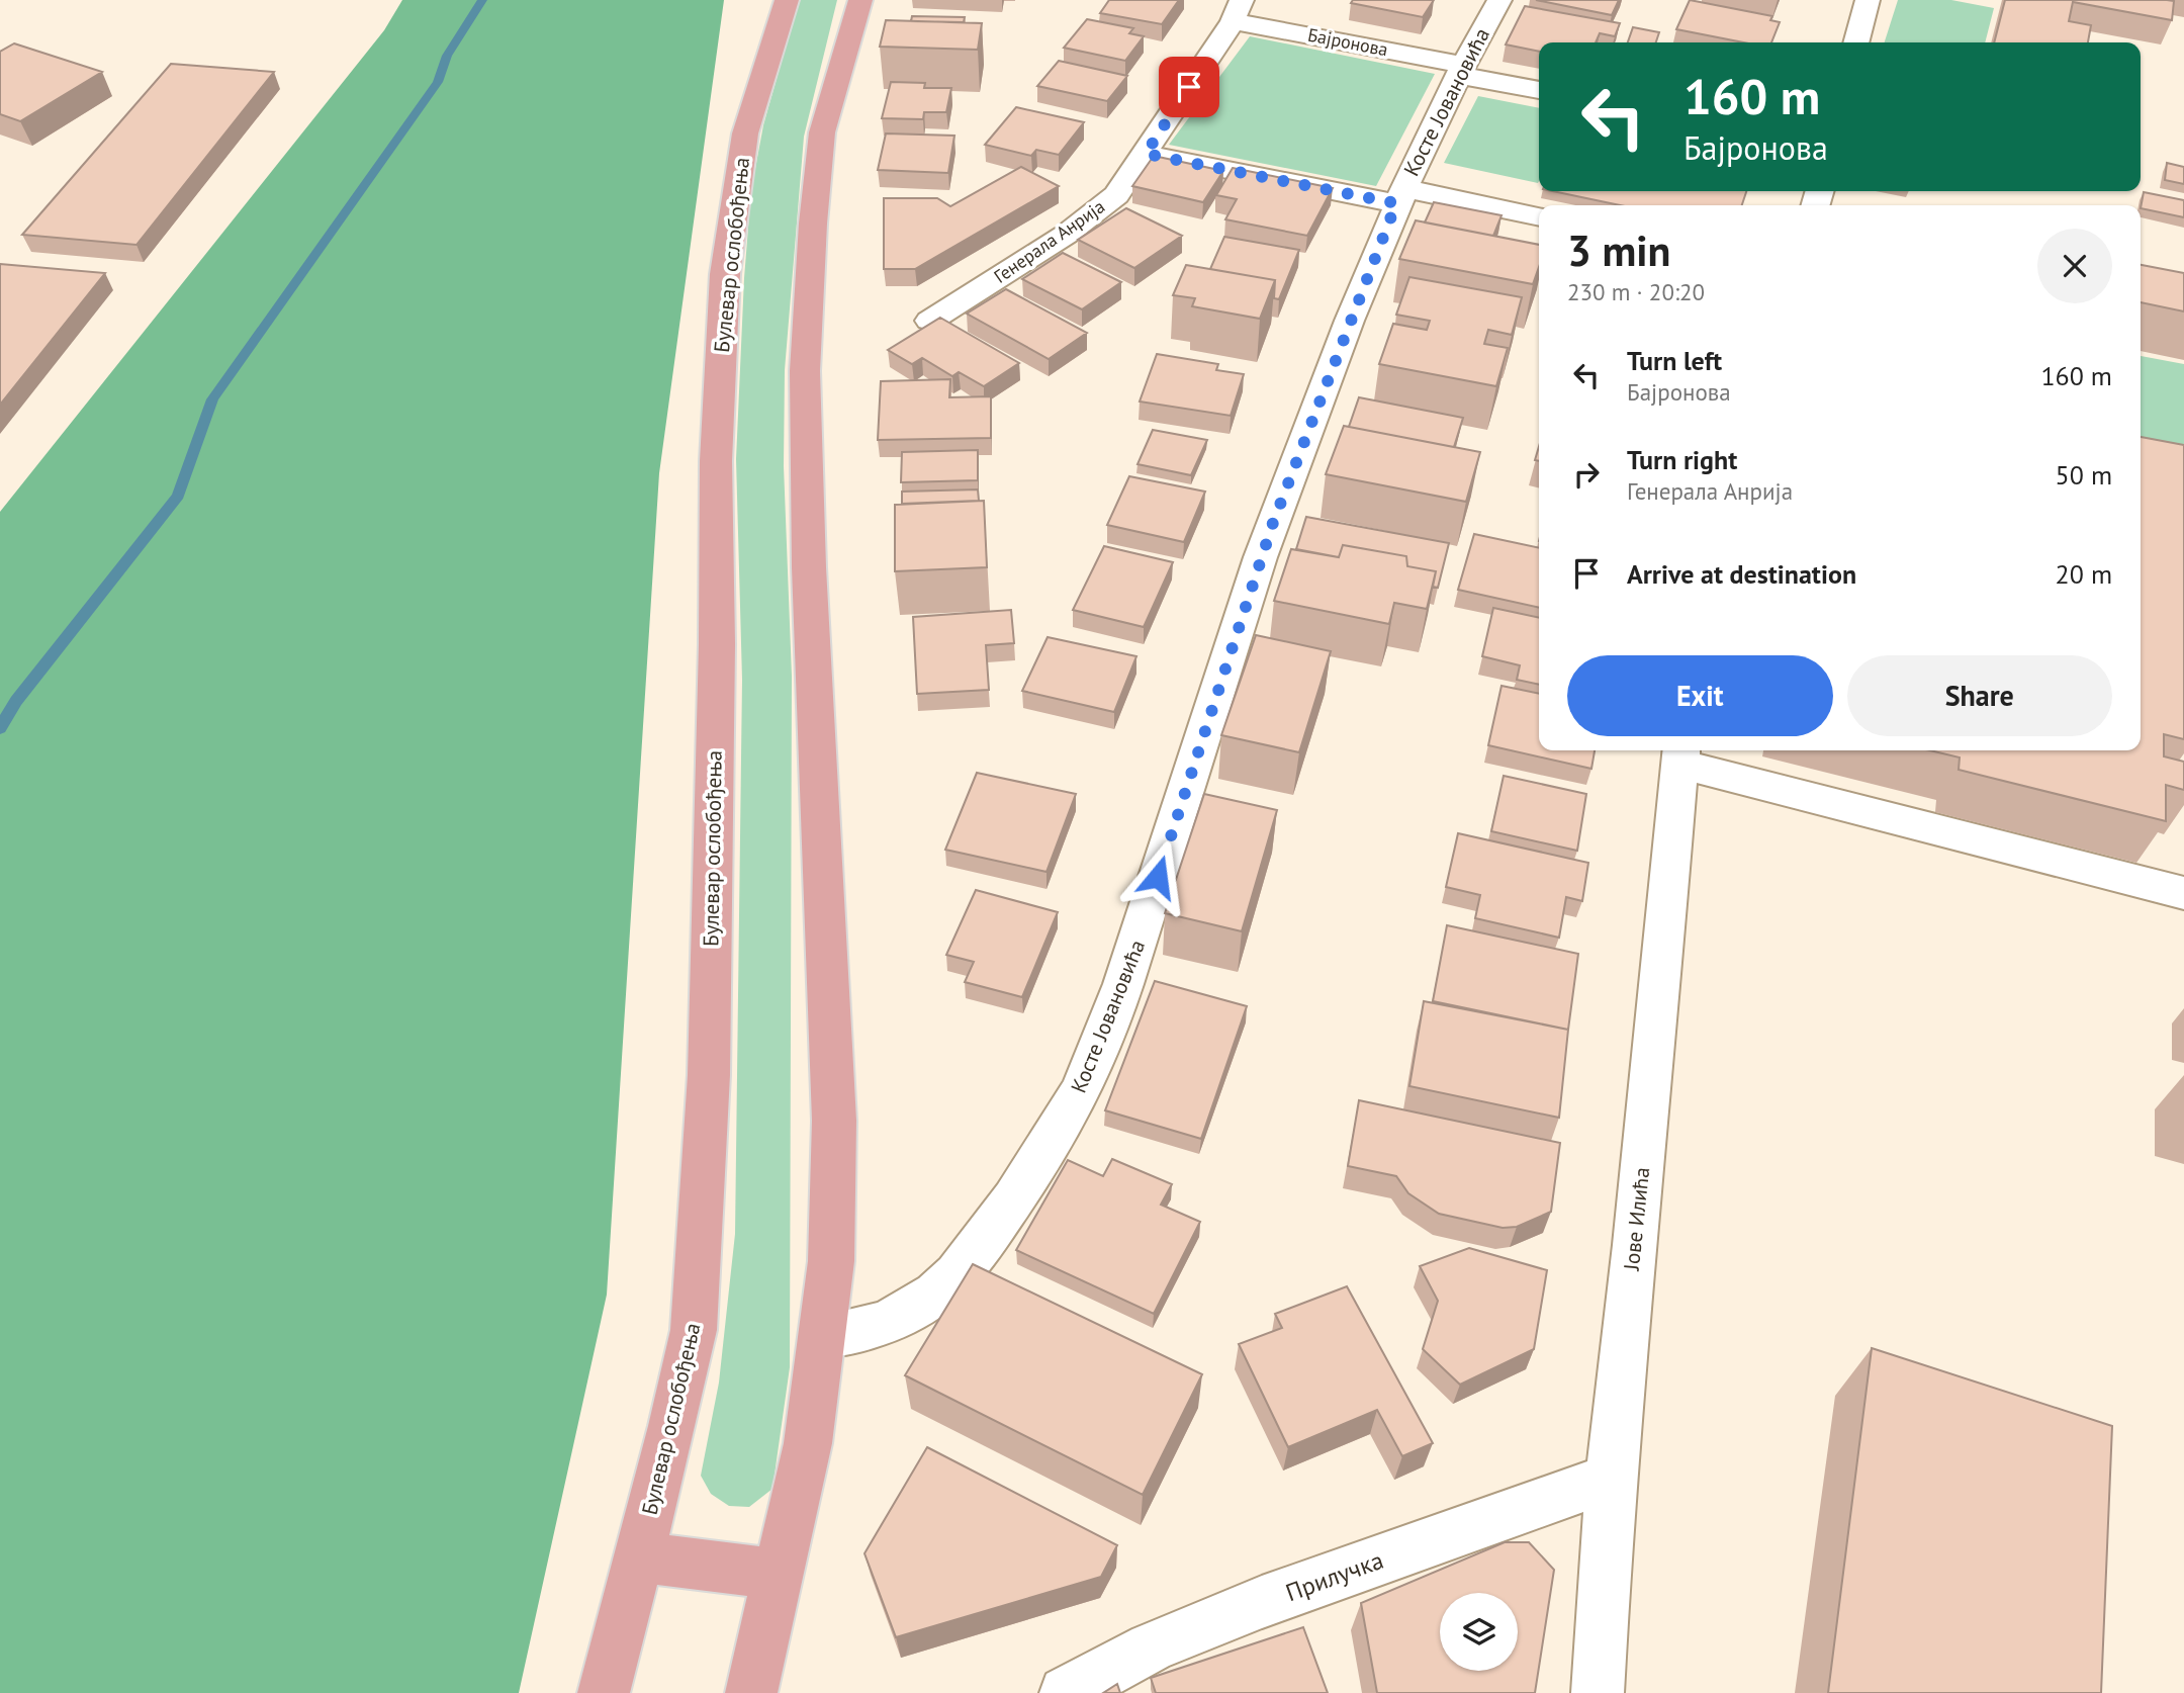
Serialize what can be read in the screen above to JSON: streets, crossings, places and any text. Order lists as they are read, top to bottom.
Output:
{
  "streets": {
    "main road": ["Булевар ослобођења"],
    "street": [
      "Бајронова",
      "Косте Јовановића",
      "Генерала Анрија",
      "Јове Илића",
      "Прилучка"
    ]
  },
  "crossings": [
    ["Бајронова", "Косте Јовановића"],
    ["Бајронова", "Генерала Анрија"],
    ["Јове Илића", "Прилучка"]
  ],
  "page": {
    "turn": ["160 m", "Бајронова"],
    "heading": ["3 min", "230 m · 20:20"],
    "list": [
      {
        "name": "Turn left",
        "note": "Бајронова",
        "value": "160 m"
      },
      {
        "name": "Turn right",
        "note": "Генерала Анрија",
        "value": "50 m"
      },
      {
        "name": "Arrive at destination",
        "value": "20 m"
      }
    ],
    "buttons": ["Exit", "Share"]
  }
}
